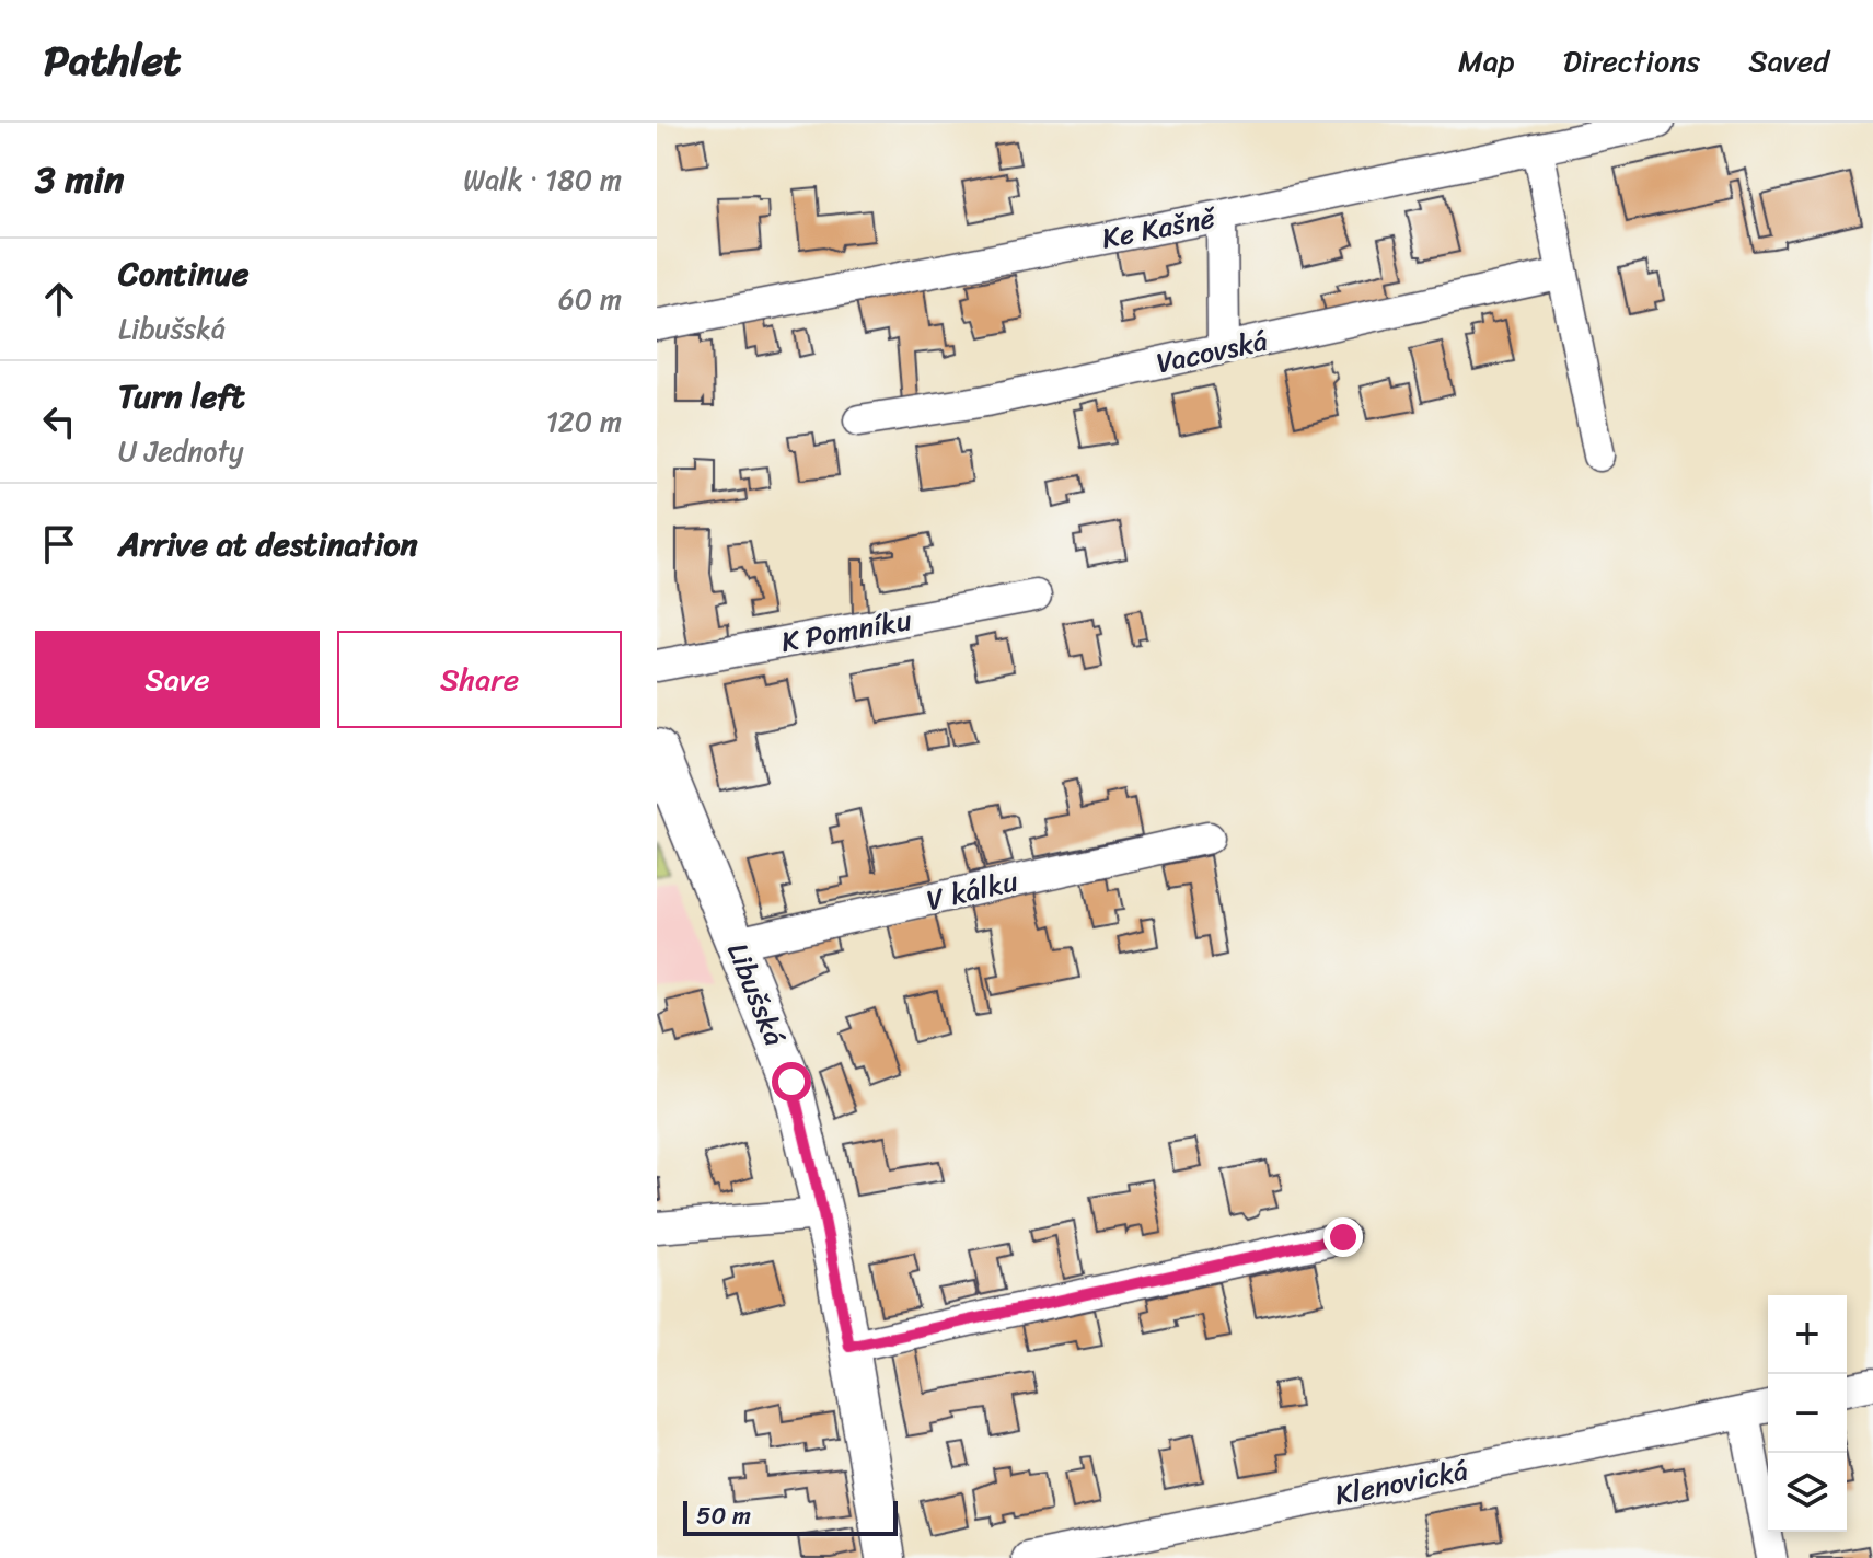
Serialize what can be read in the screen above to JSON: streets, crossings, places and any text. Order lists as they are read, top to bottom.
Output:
{
  "streets": {
    "street": [
      "Ke Kašně",
      "Vacovská",
      "K Pomníku",
      "V kálku",
      "Libušská",
      "Klenovická"
    ]
  },
  "crossings": [
    ["V kálku", "Libušská"]
  ],
  "scale_bar": "50 m",
  "page": {
    "header": "Pathlet",
    "nav": ["Map", "Directions", "Saved"],
    "heading": ["3 min", "Walk · 180 m"],
    "list": [
      ["Continue", "Libušská", "60 m"],
      ["Turn left", "U Jednoty", "120 m"],
      "Arrive at destination"
    ],
    "buttons": ["Save", "Share"],
    "map_buttons": ["+", "−"],
    "scale": "50 m"
  }
}
